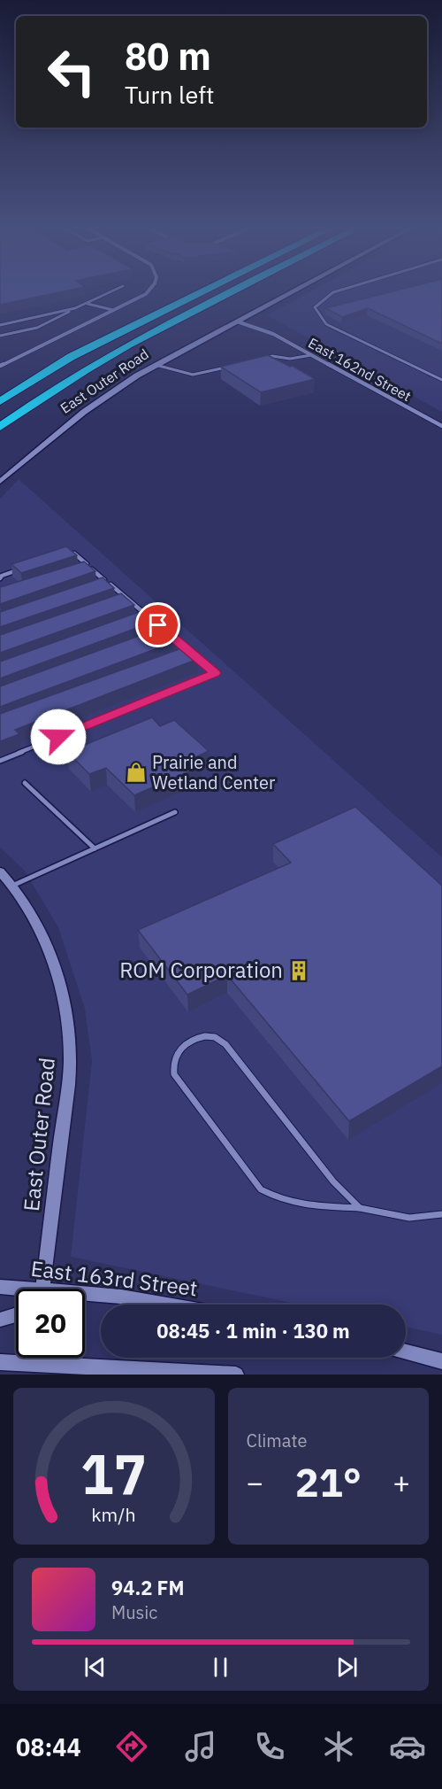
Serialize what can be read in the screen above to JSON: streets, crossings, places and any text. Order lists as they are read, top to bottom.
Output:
{
  "streets": {
    "street": ["East 162nd Street", "East Outer Road", "East 163rd Street"]
  },
  "crossings": [
    ["East 162nd Street", "East Outer Road"]
  ],
  "places": {
    "shop": ["Prairie and Wetland Center"],
    "building": ["ROM Corporation"]
  },
  "page": {
    "turn": ["80 m", "Turn left"],
    "limit": "20",
    "trip": "08:45 · 1 min · 130 m",
    "tile": "Climate",
    "heat": ["−", "21°", "+"],
    "song": ["94.2 FM", "Music"],
    "tabs": "08:44",
    "gauge": ["17", "km/h"]
  }
}
